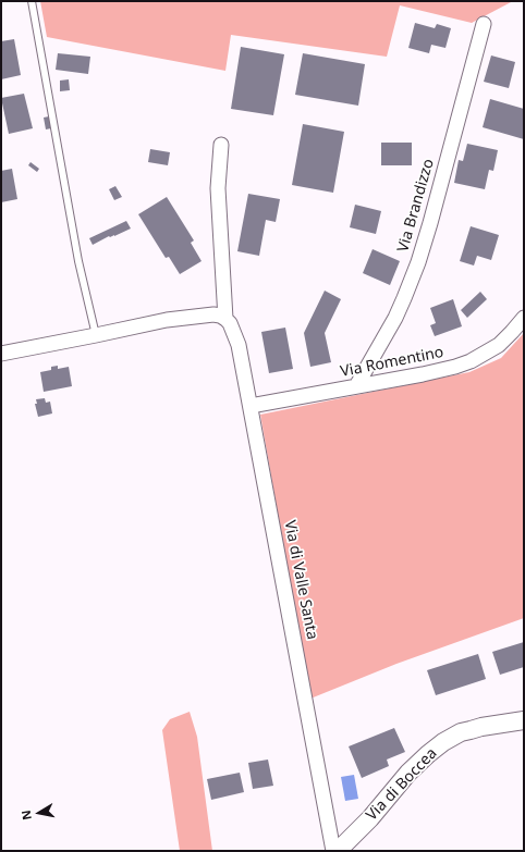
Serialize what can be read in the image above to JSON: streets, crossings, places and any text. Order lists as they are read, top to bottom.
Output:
{
  "streets": {
    "street": [
      "Via Brandizzo",
      "Via Romentino",
      "Via di Valle Santa",
      "Via di Boccea"
    ]
  },
  "crossings": [
    ["Via Brandizzo", "Via Romentino"],
    ["Via Romentino", "Via di Valle Santa"]
  ],
  "north": "left"
}
